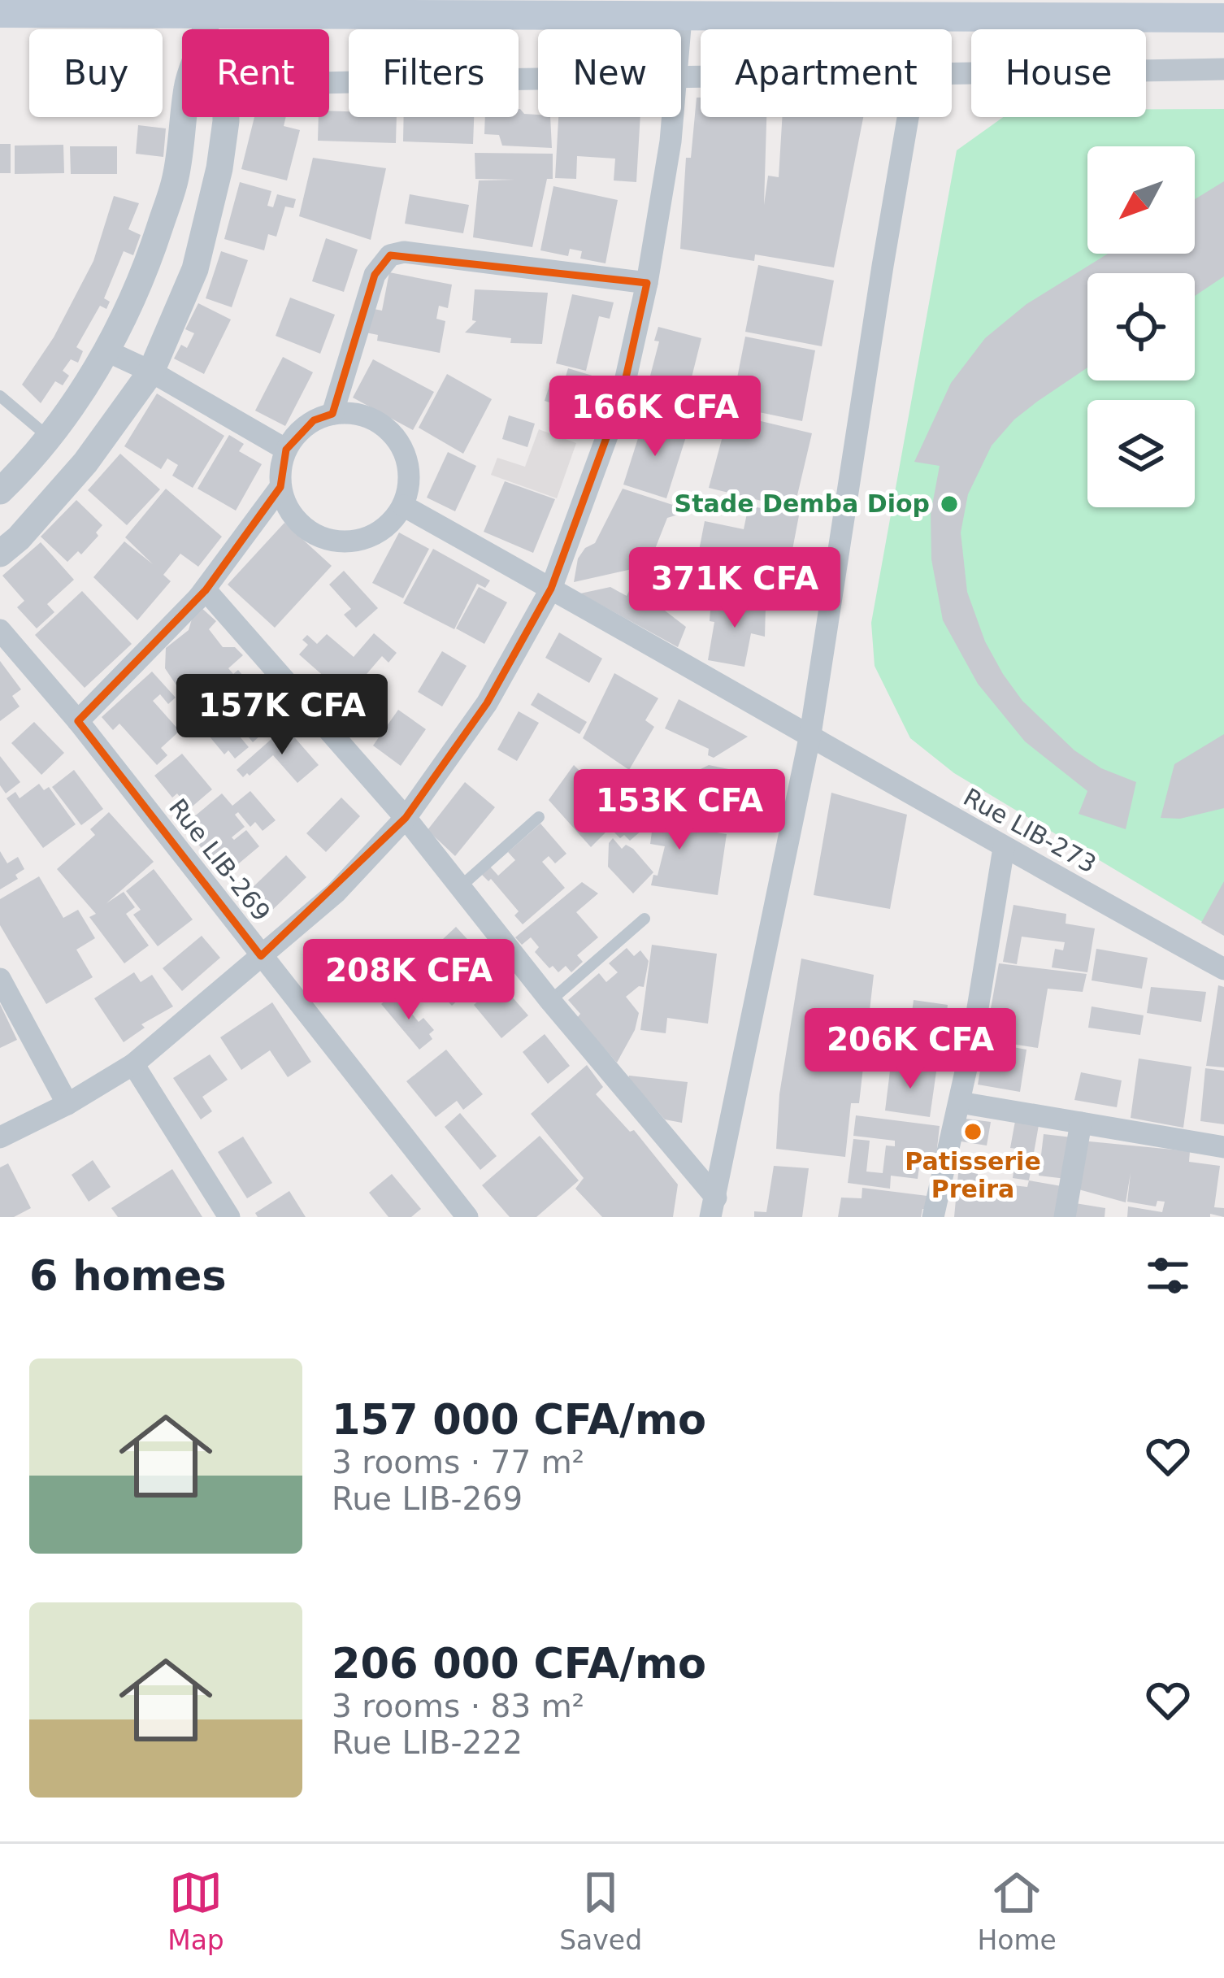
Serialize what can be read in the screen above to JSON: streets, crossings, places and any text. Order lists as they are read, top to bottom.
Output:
{
  "streets": {
    "street": ["Rue LIB-273", "Rue LIB-269"]
  },
  "places": ["Stade Demba Diop", "Patisserie Preira"],
  "north": "bottom left",
  "page": {
    "chip": [
      "Buy",
      "Rent",
      "Filters",
      "New",
      "Apartment",
      "House"
    ],
    "price": [
      "166K CFA",
      "371K CFA",
      "157K CFA",
      "153K CFA",
      "208K CFA",
      "206K CFA"
    ],
    "heading": "6 homes",
    "list": [
      {
        "name": "157 000 CFA/mo",
        "note": "3 rooms · 77 m² · Rue LIB-269"
      },
      {
        "name": "206 000 CFA/mo",
        "note": "3 rooms · 83 m² · Rue LIB-222"
      }
    ],
    "tabs": ["Map", "Saved", "Home"]
  }
}
